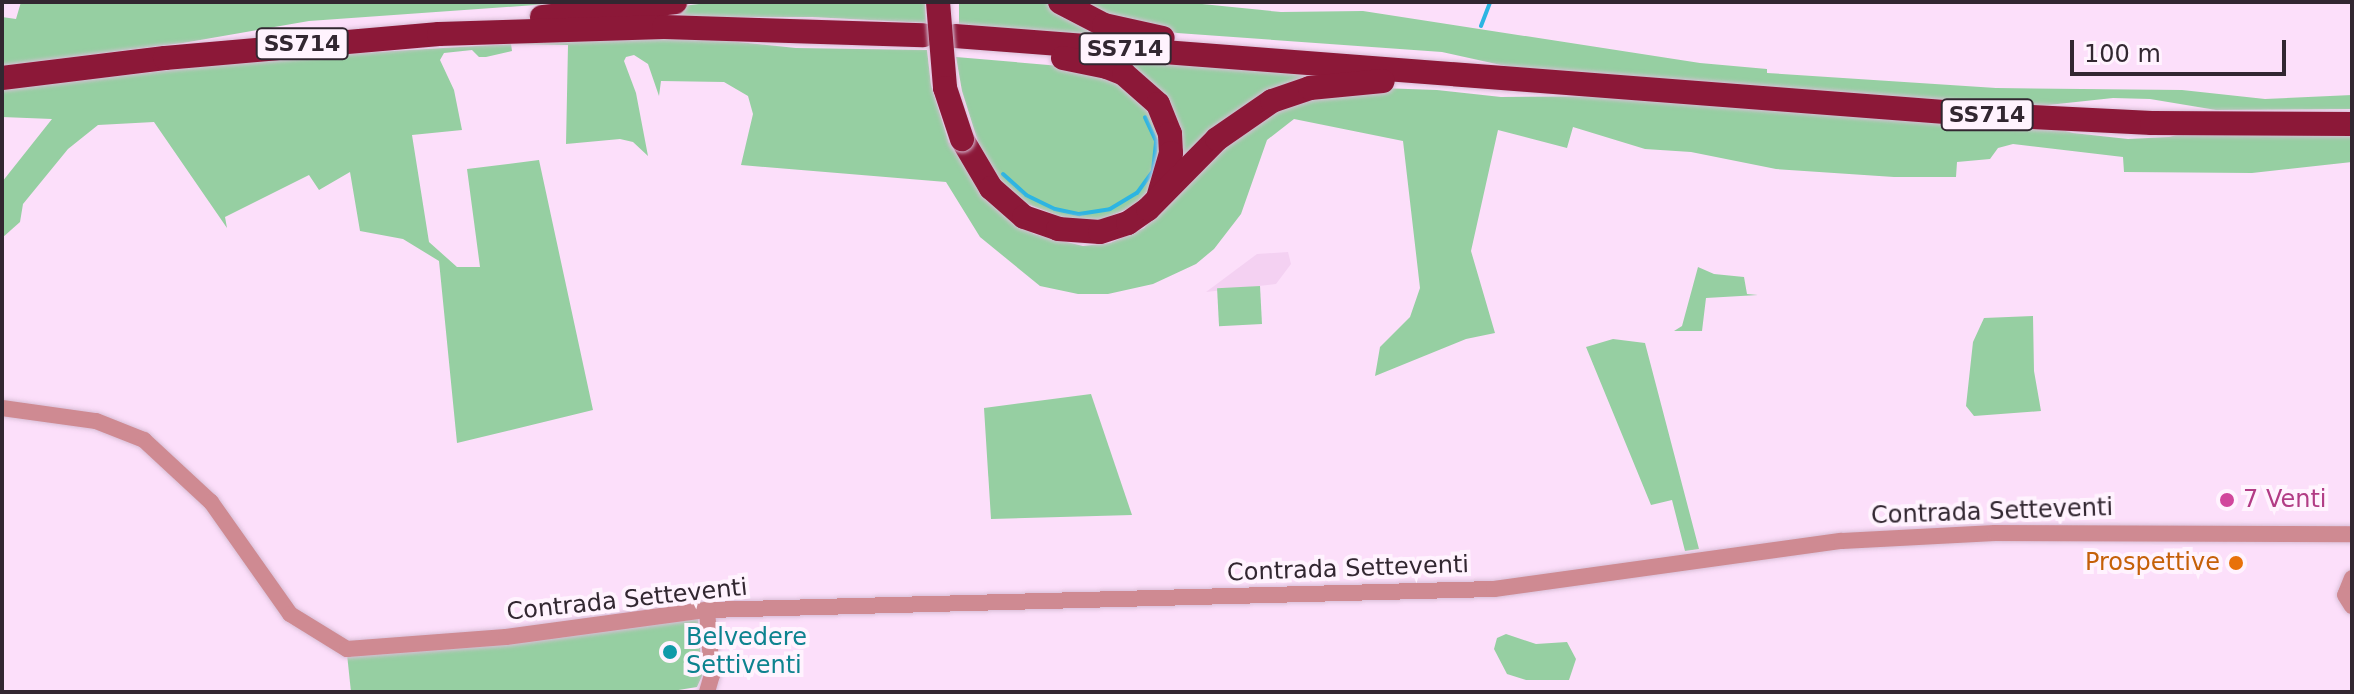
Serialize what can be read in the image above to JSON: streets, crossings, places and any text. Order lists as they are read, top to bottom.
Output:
{
  "streets": {
    "highway": ["SS714"],
    "street": ["Contrada Setteventi"]
  },
  "places": ["7 Venti", "Prospettive", "Belvedere Settiventi"],
  "scale_bar": "100 m"
}
